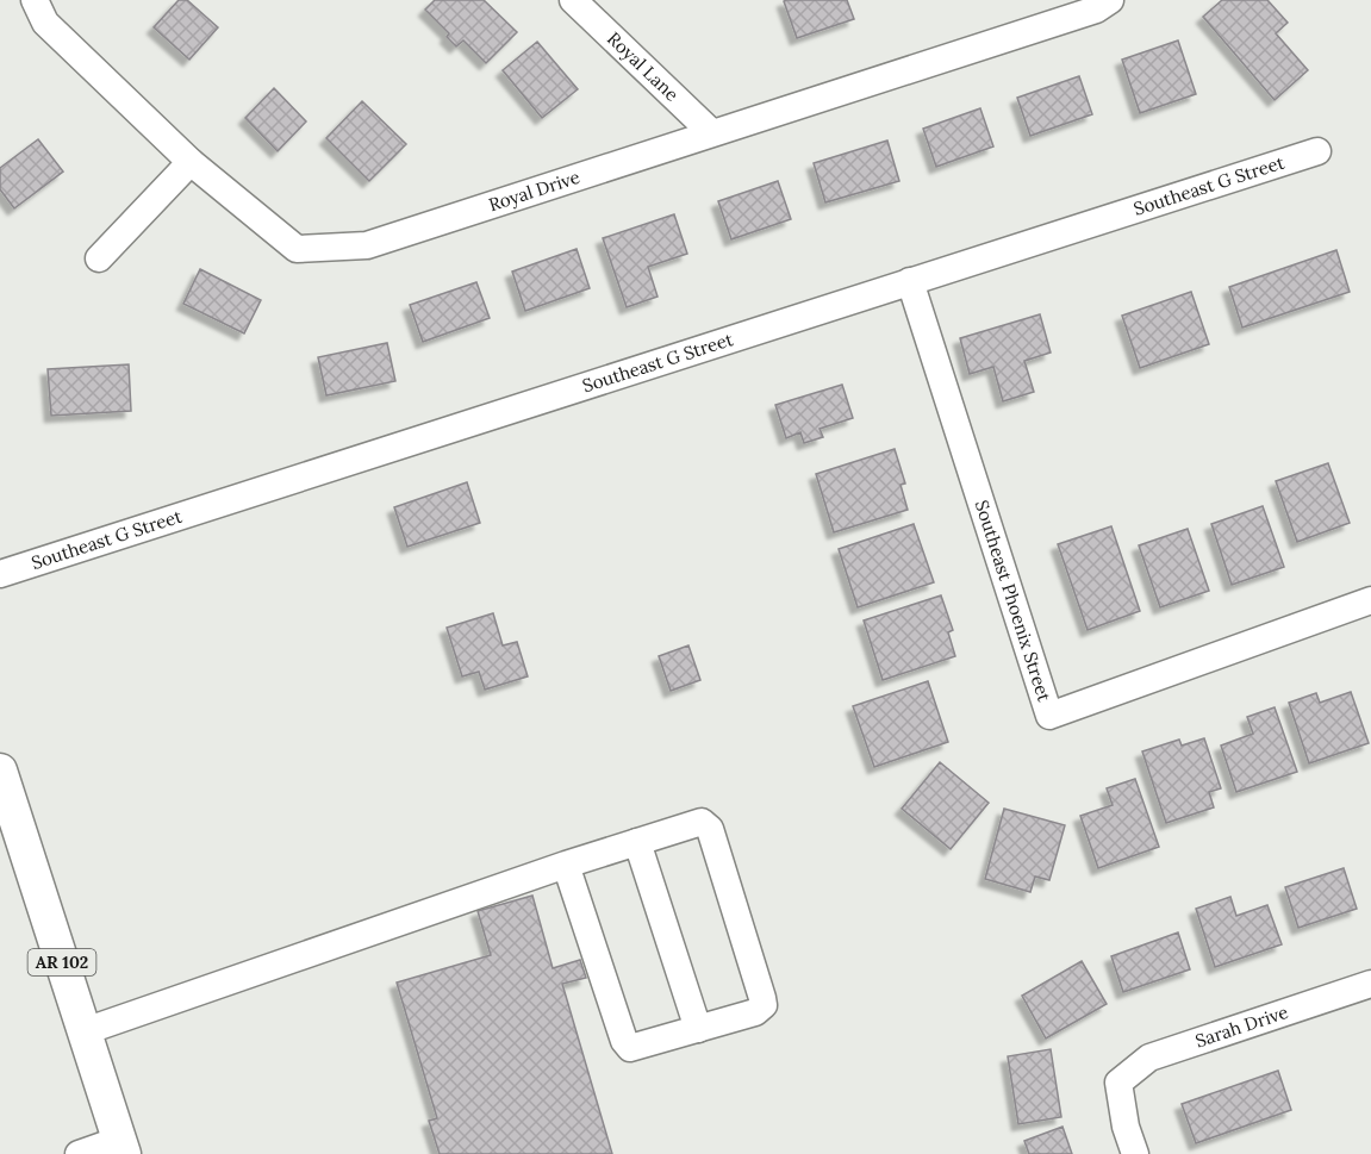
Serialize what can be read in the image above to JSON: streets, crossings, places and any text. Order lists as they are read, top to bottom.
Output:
{
  "streets": {
    "main road": ["AR 102"],
    "street": [
      "Royal Lane",
      "Southeast G Street",
      "Royal Drive",
      "Southeast Phoenix Street",
      "Sarah Drive"
    ]
  },
  "crossings": [
    ["Royal Lane", "Royal Drive"],
    ["Southeast G Street", "Southeast Phoenix Street"]
  ]
}
